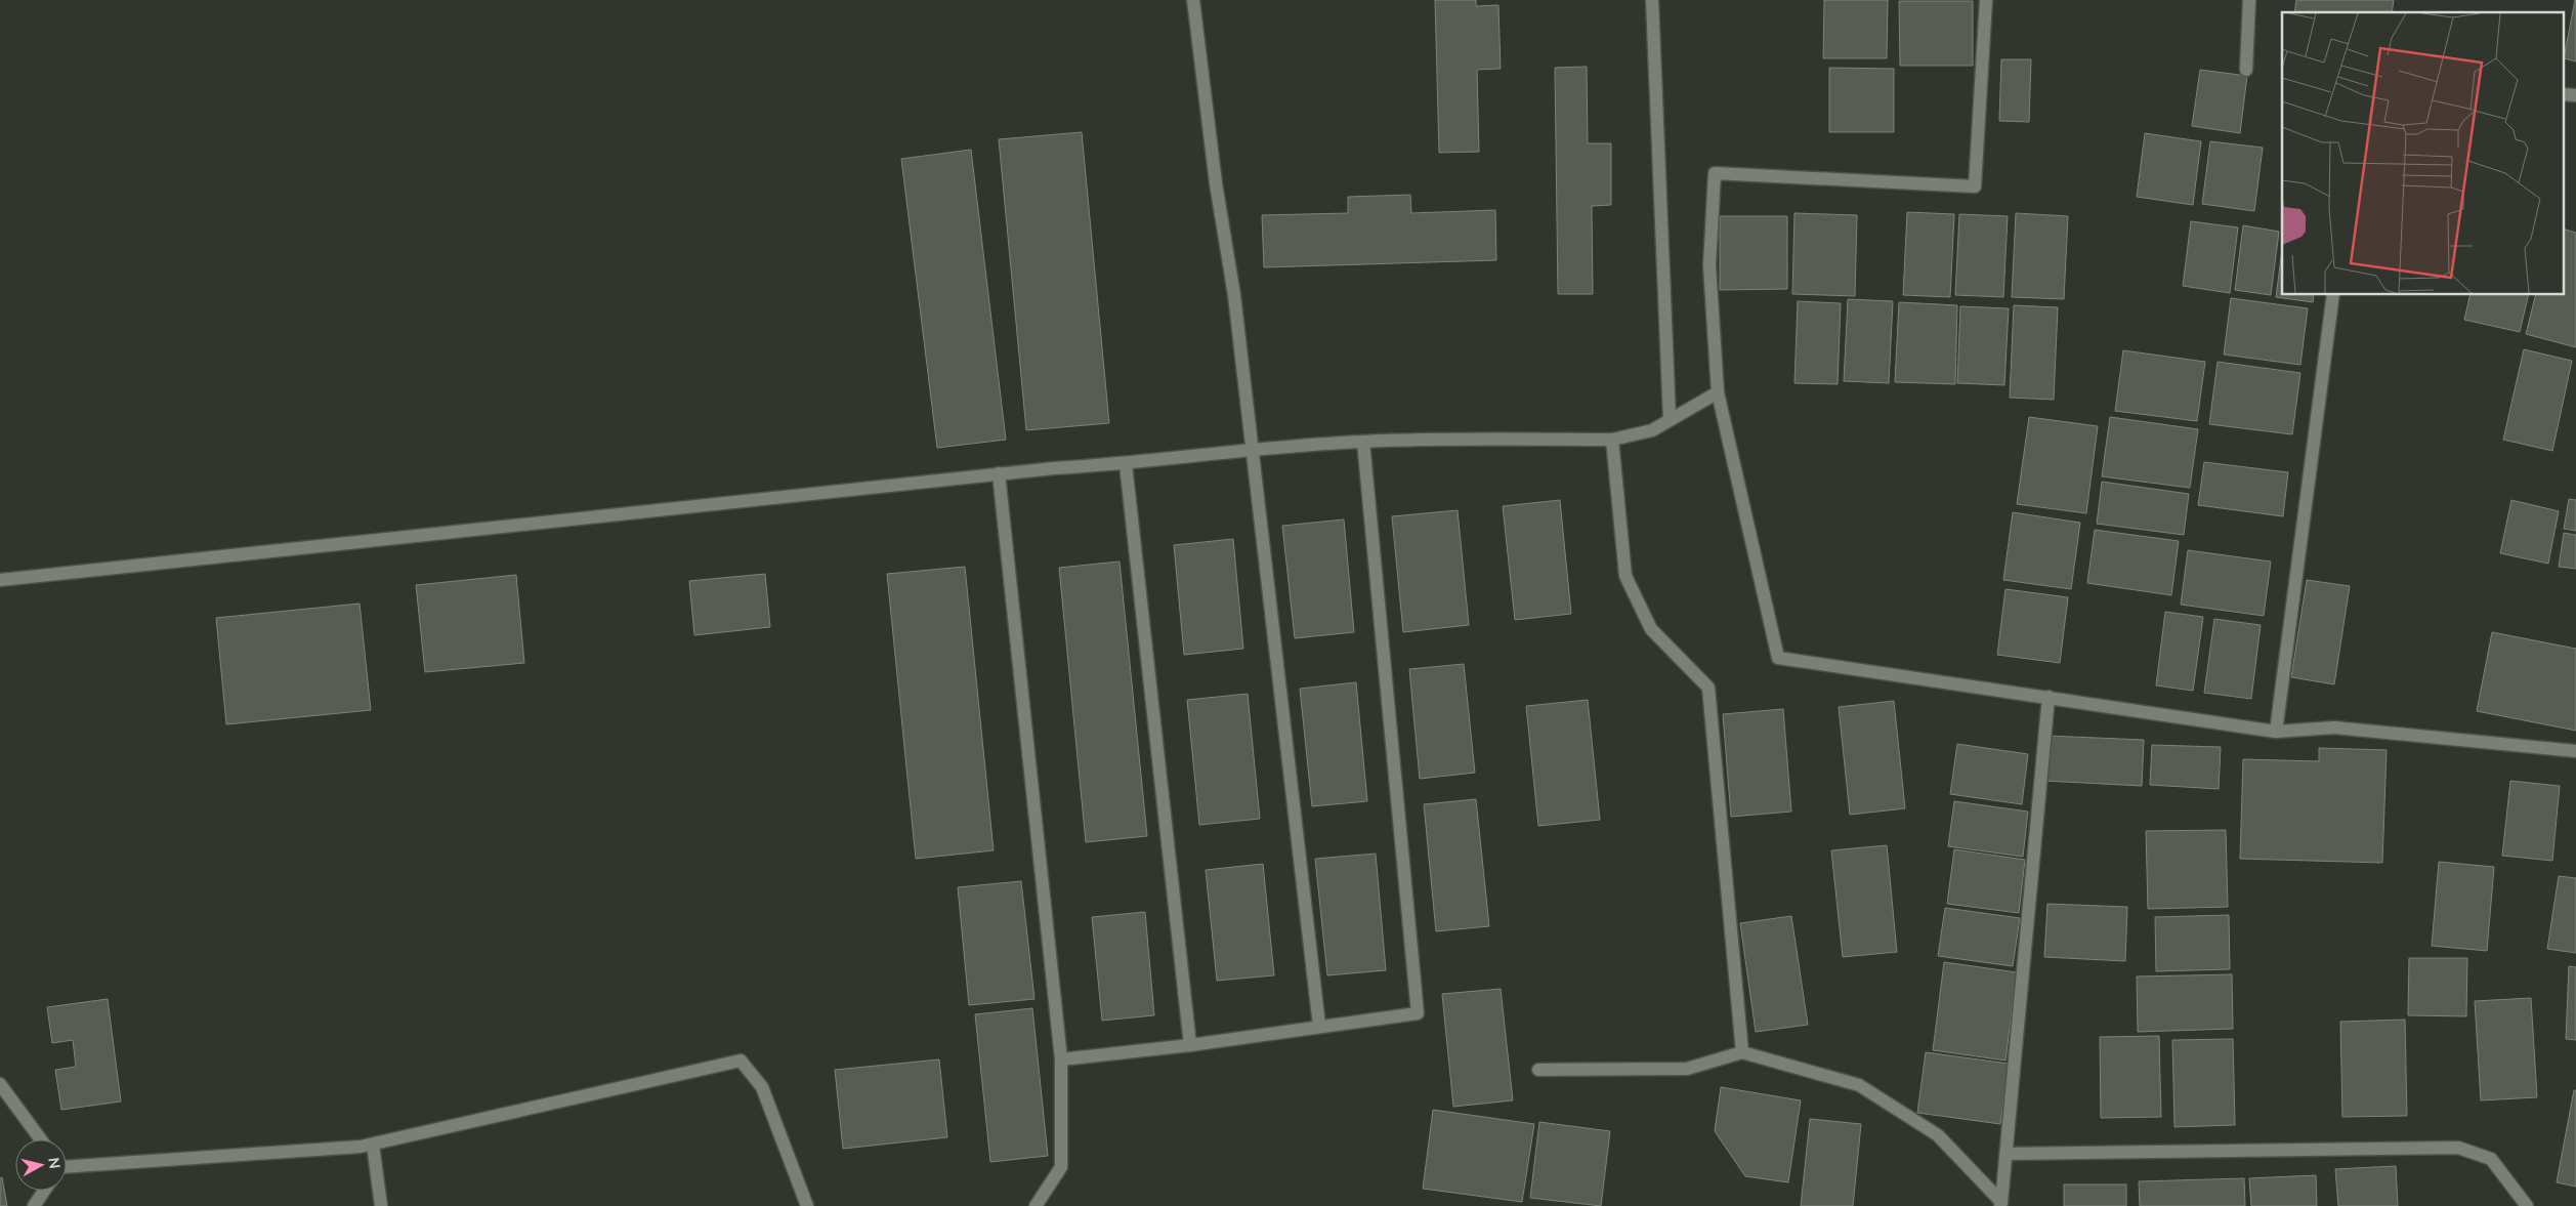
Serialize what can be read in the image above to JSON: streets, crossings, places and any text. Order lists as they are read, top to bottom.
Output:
{
  "north": "right"
}
